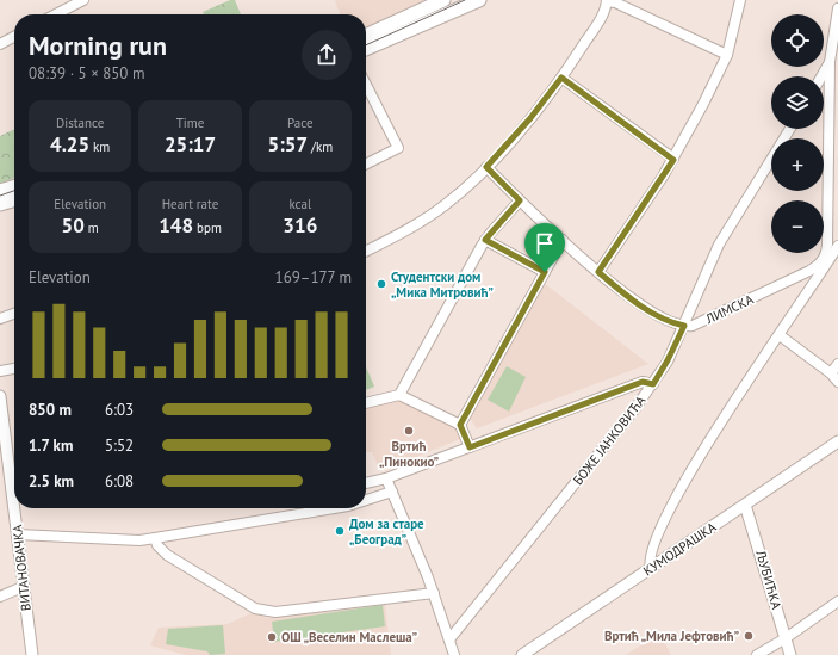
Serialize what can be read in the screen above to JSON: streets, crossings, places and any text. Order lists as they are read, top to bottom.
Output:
{
  "streets": {
    "street": [
      "ЛИМСКА",
      "БОЖЕ ЈАНКОВИЋА",
      "КУМОДРАШКА",
      "ВИТАНОВАЧКА",
      "ЉУБИЋКА"
    ]
  },
  "crossings": [
    ["ЛИМСКА", "БОЖЕ ЈАНКОВИЋА"],
    ["КУМОДРАШКА", "ЉУБИЋКА"]
  ],
  "places": [
    "Студентски дом „Мика Митровић”",
    "Вртић „Пинокио”",
    "Дом за старе „Београд”",
    "Вртић „Мила Јефтовић”",
    "ОШ „Веселин Маслеша”"
  ],
  "page": {
    "map_buttons": ["+", "−"],
    "heading": ["Morning run", "08:39 · 5 × 850 m"],
    "stats": [
      ["Distance", "4.25 km"],
      ["Time", "25:17"],
      ["Pace", "5:57 /km"],
      ["Elevation", "50 m"],
      ["Heart rate", "148 bpm"],
      ["kcal", "316"]
    ],
    "chart": ["Elevation", "169–177 m"],
    "list": [
      {
        "name": "850 m",
        "note": "6:03"
      },
      {
        "name": "1.7 km",
        "note": "5:52"
      },
      {
        "name": "2.5 km",
        "note": "6:08"
      }
    ]
  }
}
